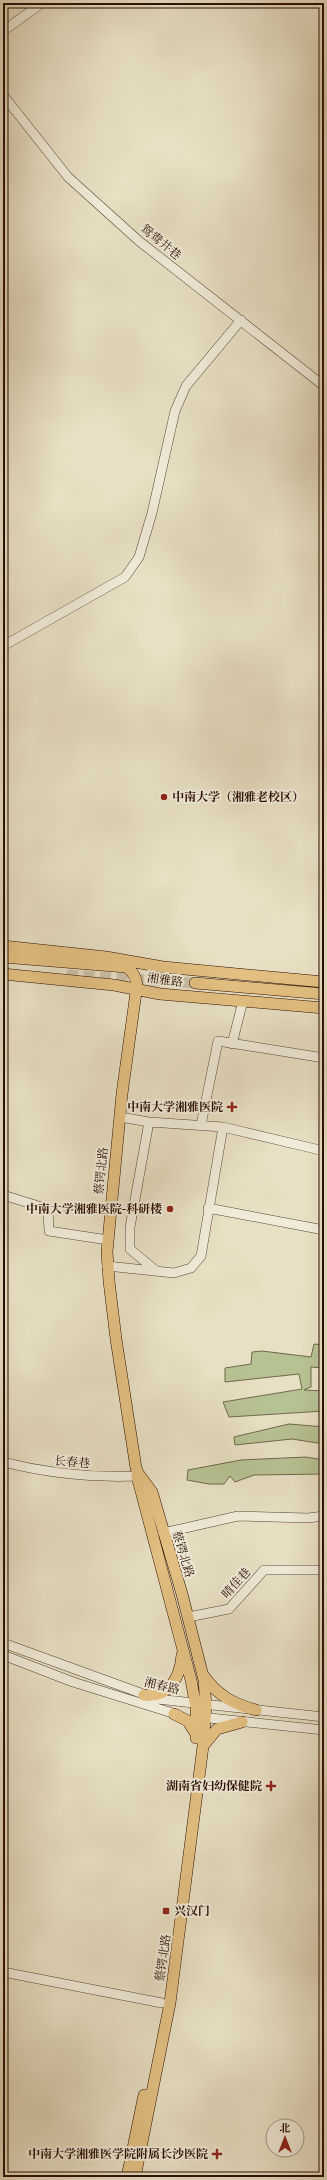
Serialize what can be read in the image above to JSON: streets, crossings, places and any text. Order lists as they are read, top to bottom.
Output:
{
  "streets": {
    "main road": ["湘雅路", "蔡锷北路"],
    "street": [
      "鸳鸯井巷",
      "长春巷",
      "晴佳巷",
      "湘春路"
    ]
  },
  "crossings": [
    ["湘雅路", "蔡锷北路"],
    ["蔡锷北路", "长春巷"],
    ["蔡锷北路", "晴佳巷"],
    ["蔡锷北路", "湘春路"]
  ],
  "places": {
    "other": ["中南大学（湘雅老校区）", "中南大学湘雅医院-科研楼"],
    "health": ["中南大学湘雅医院", "湖南省妇幼保健院", "中南大学湘雅医学院附属长沙医院"],
    "transit": ["兴汉门"]
  },
  "north": "top"
}
